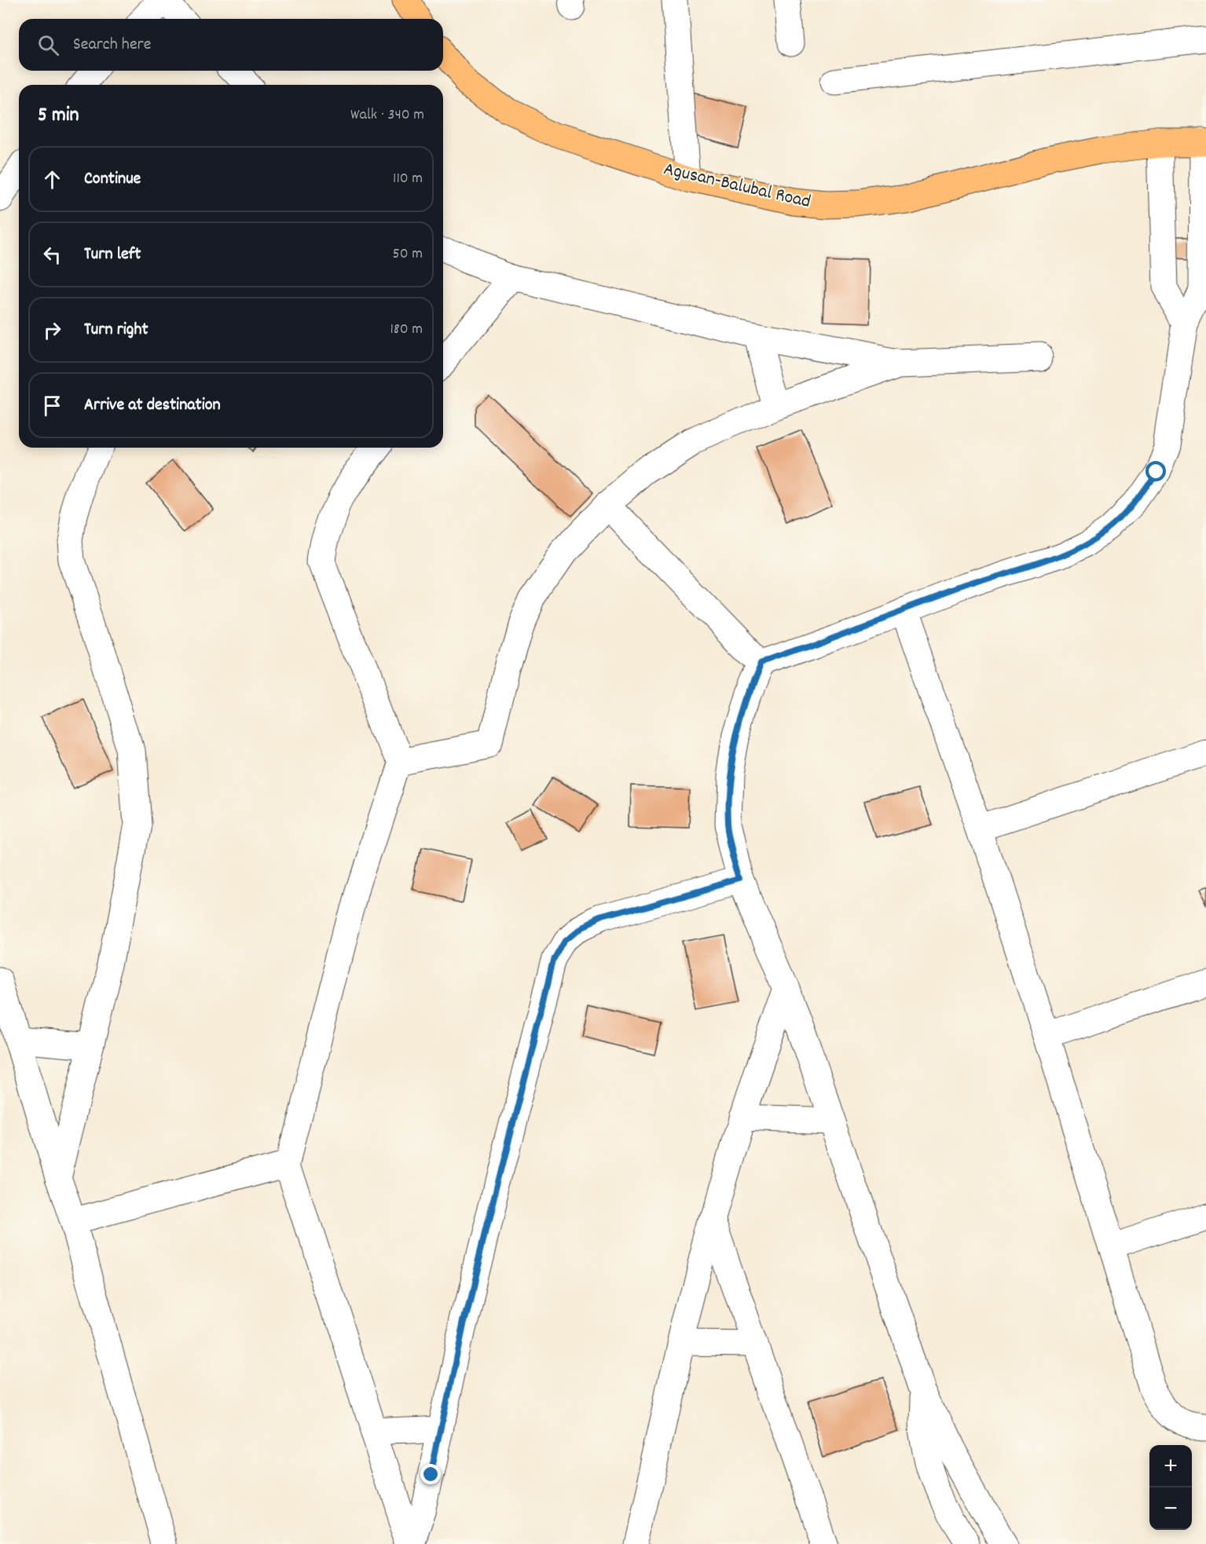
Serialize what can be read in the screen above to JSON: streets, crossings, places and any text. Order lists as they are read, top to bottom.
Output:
{
  "streets": {
    "main road": ["Agusan-Balubal Road"]
  },
  "page": {
    "search": "Search here",
    "heading": ["5 min", "Walk · 340 m"],
    "list": [
      ["Continue", "110 m"],
      ["Turn left", "50 m"],
      ["Turn right", "180 m"],
      "Arrive at destination"
    ],
    "map_buttons": ["+", "−"]
  }
}
